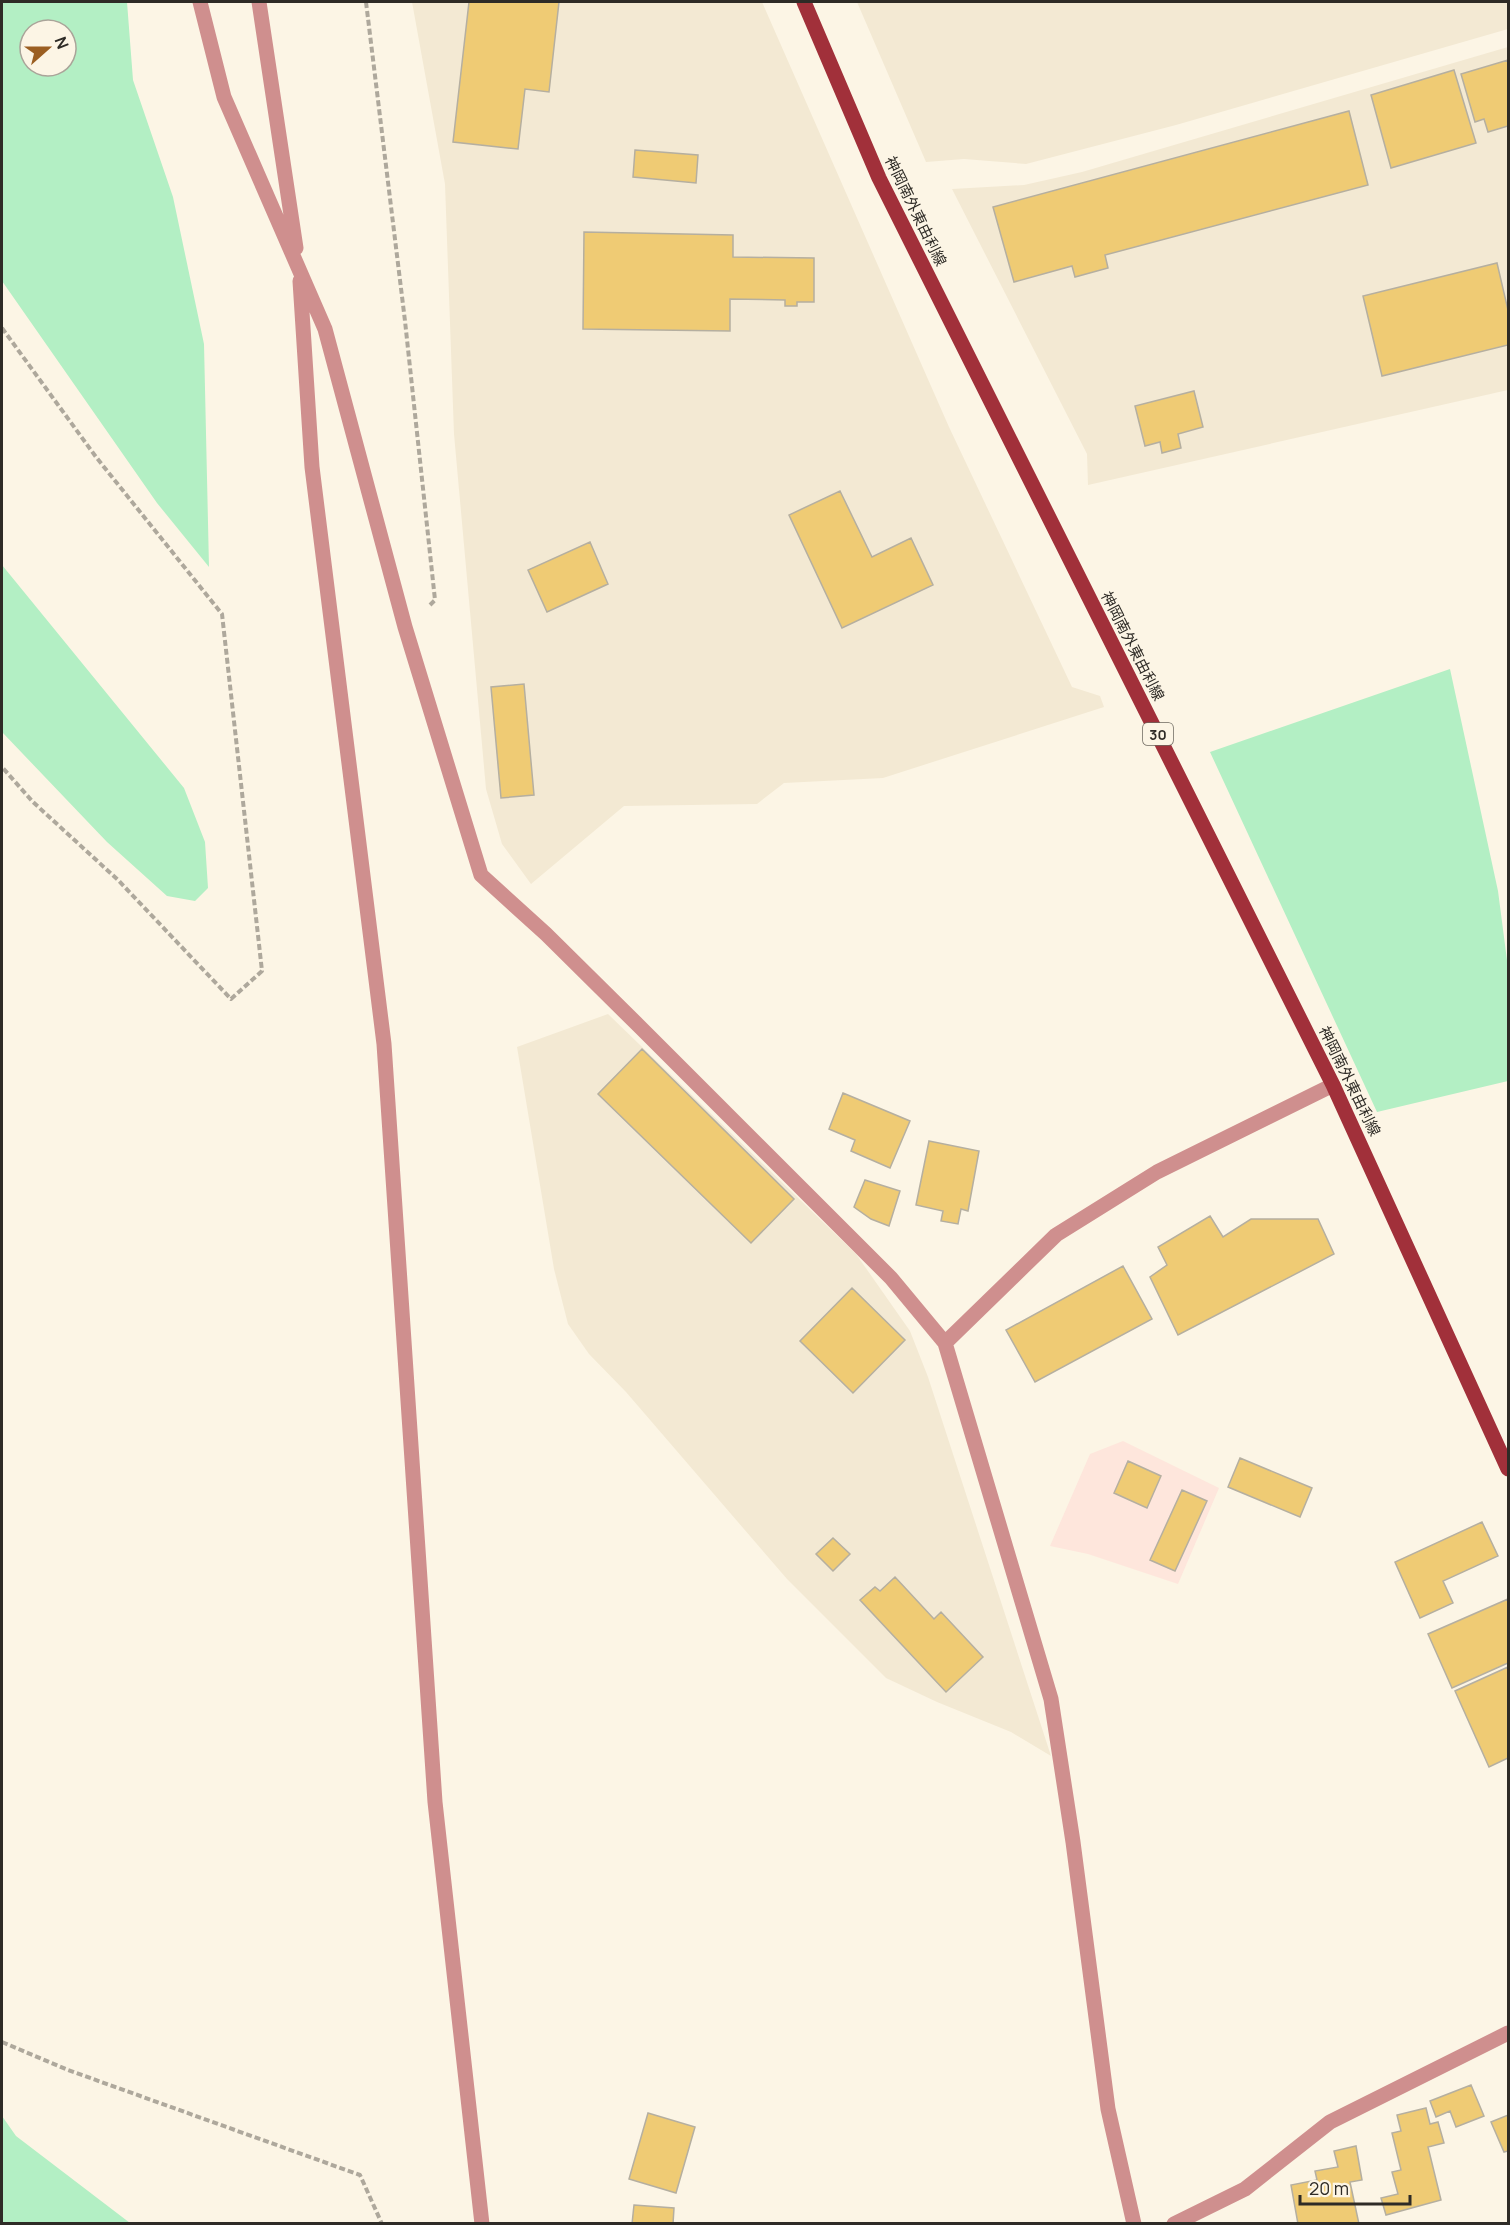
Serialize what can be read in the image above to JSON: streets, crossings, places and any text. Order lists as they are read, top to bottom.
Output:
{
  "streets": {
    "main road": ["神岡南外東由利線", "30"]
  },
  "scale_bar": "20 m",
  "north": "right"
}
